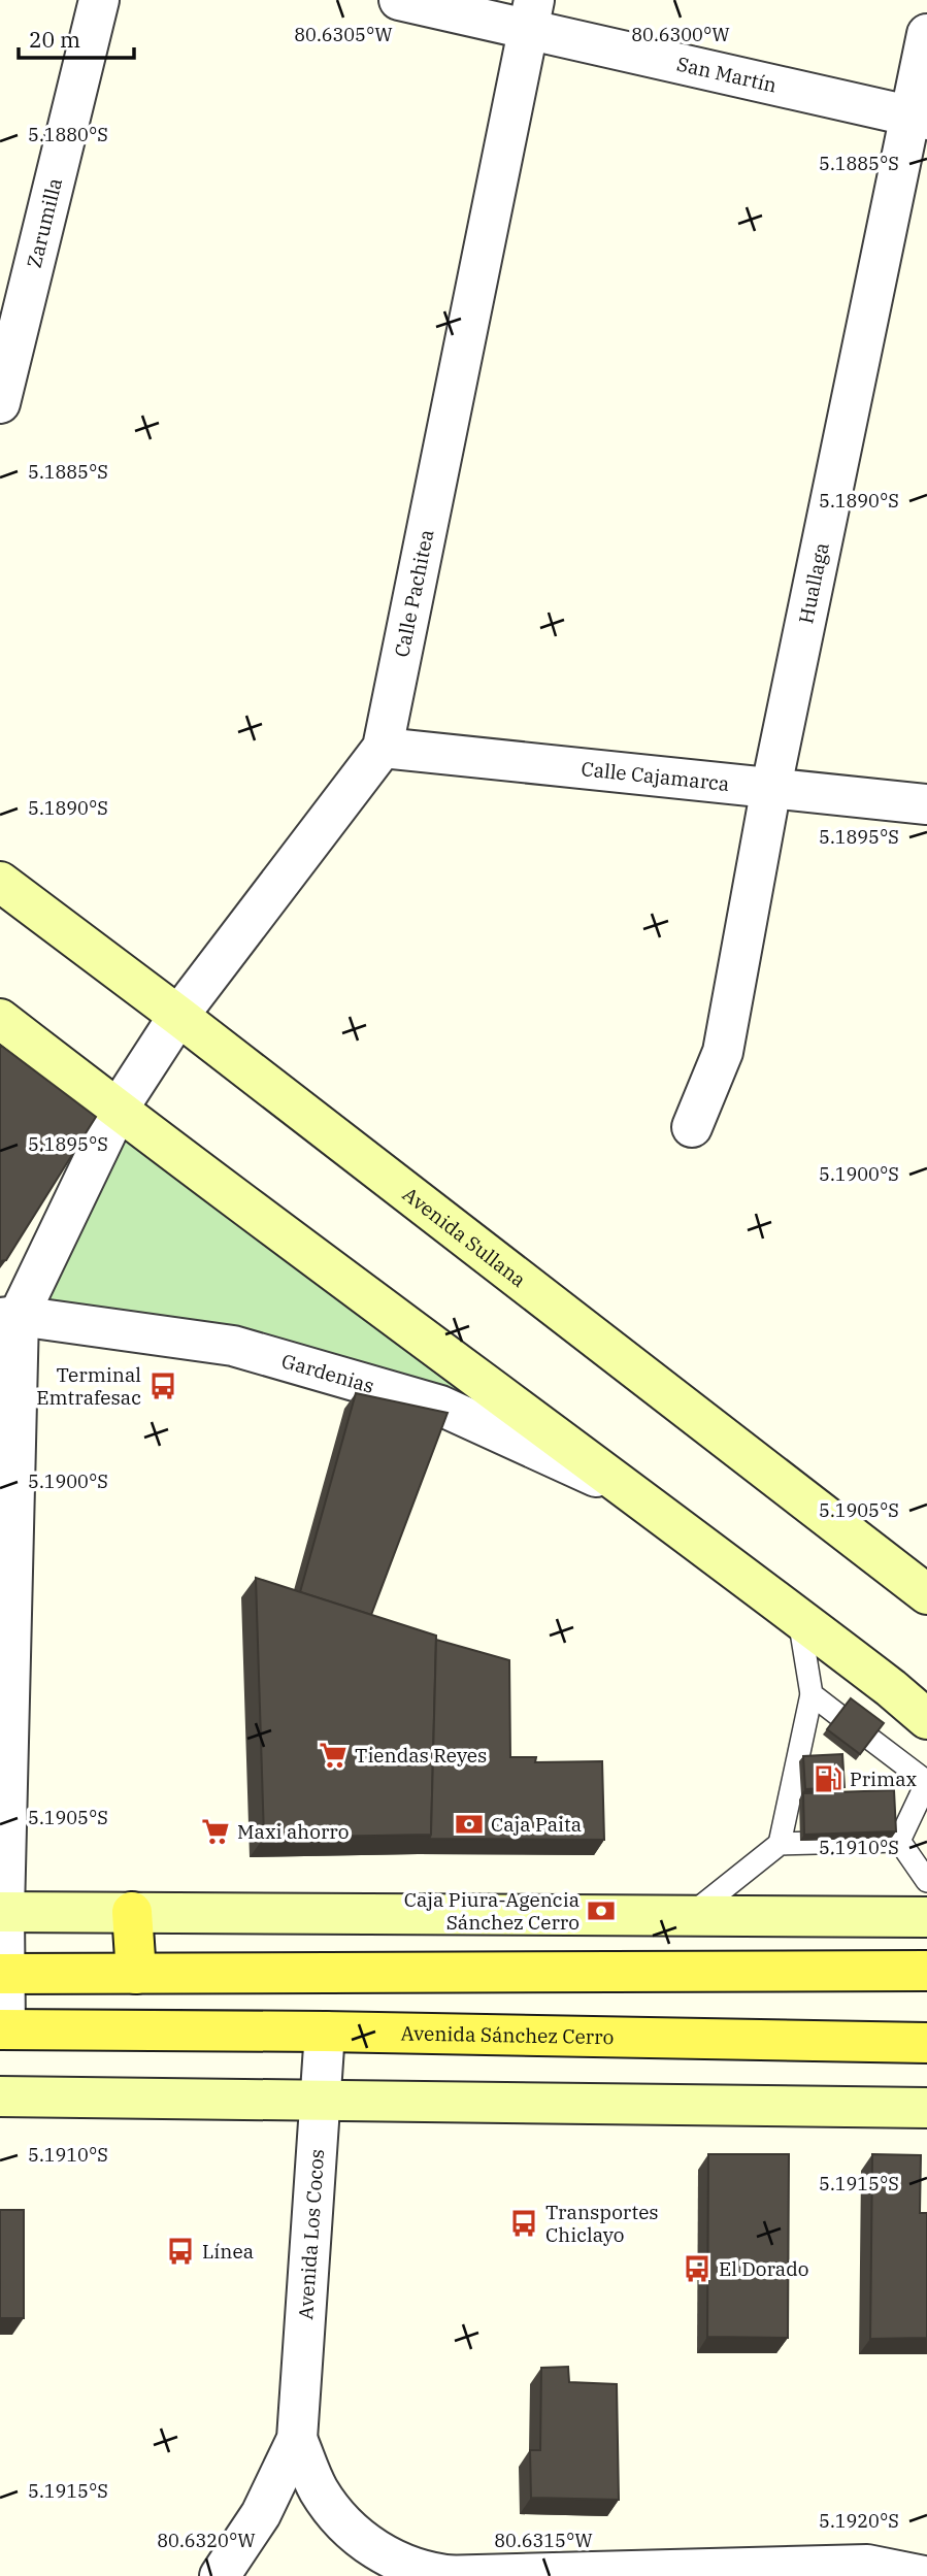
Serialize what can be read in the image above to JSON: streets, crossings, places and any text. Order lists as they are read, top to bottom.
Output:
{
  "streets": {
    "main road": ["Avenida Sullana", "Avenida Sánchez Cerro"],
    "street": [
      "San Martín",
      "Zarumilla",
      "Huallaga",
      "Calle Pachitea",
      "Calle Cajamarca",
      "Gardenias",
      "Avenida Los Cocos"
    ]
  },
  "crossings": [
    ["San Martín", "Huallaga"],
    ["San Martín", "Calle Pachitea"],
    ["Huallaga", "Calle Cajamarca"],
    ["Calle Pachitea", "Calle Cajamarca"],
    ["Calle Pachitea", "Avenida Sullana"],
    ["Calle Pachitea", "Gardenias"],
    ["Avenida Sánchez Cerro", "Avenida Los Cocos"]
  ],
  "places": {
    "bus stop": [
      "Terminal Emtrafesac",
      "Transportes Chiclayo",
      "Línea",
      "El Dorado"
    ],
    "supermarket": ["Tiendas Reyes", "Maxi ahorro"],
    "fuel station": ["Primax"],
    "bank": ["Caja Paita", "Caja Piura-Agencia Sánchez Cerro"]
  },
  "scale_bar": "20 m",
  "coordinates": [
    "80.6300°W",
    "80.6305°W",
    "5.1880°S",
    "5.1885°S",
    "5.1890°S",
    "5.1895°S",
    "5.1900°S",
    "5.1905°S",
    "5.1910°S",
    "5.1915°S",
    "5.1920°S",
    "80.6320°W",
    "80.6315°W"
  ]
}
